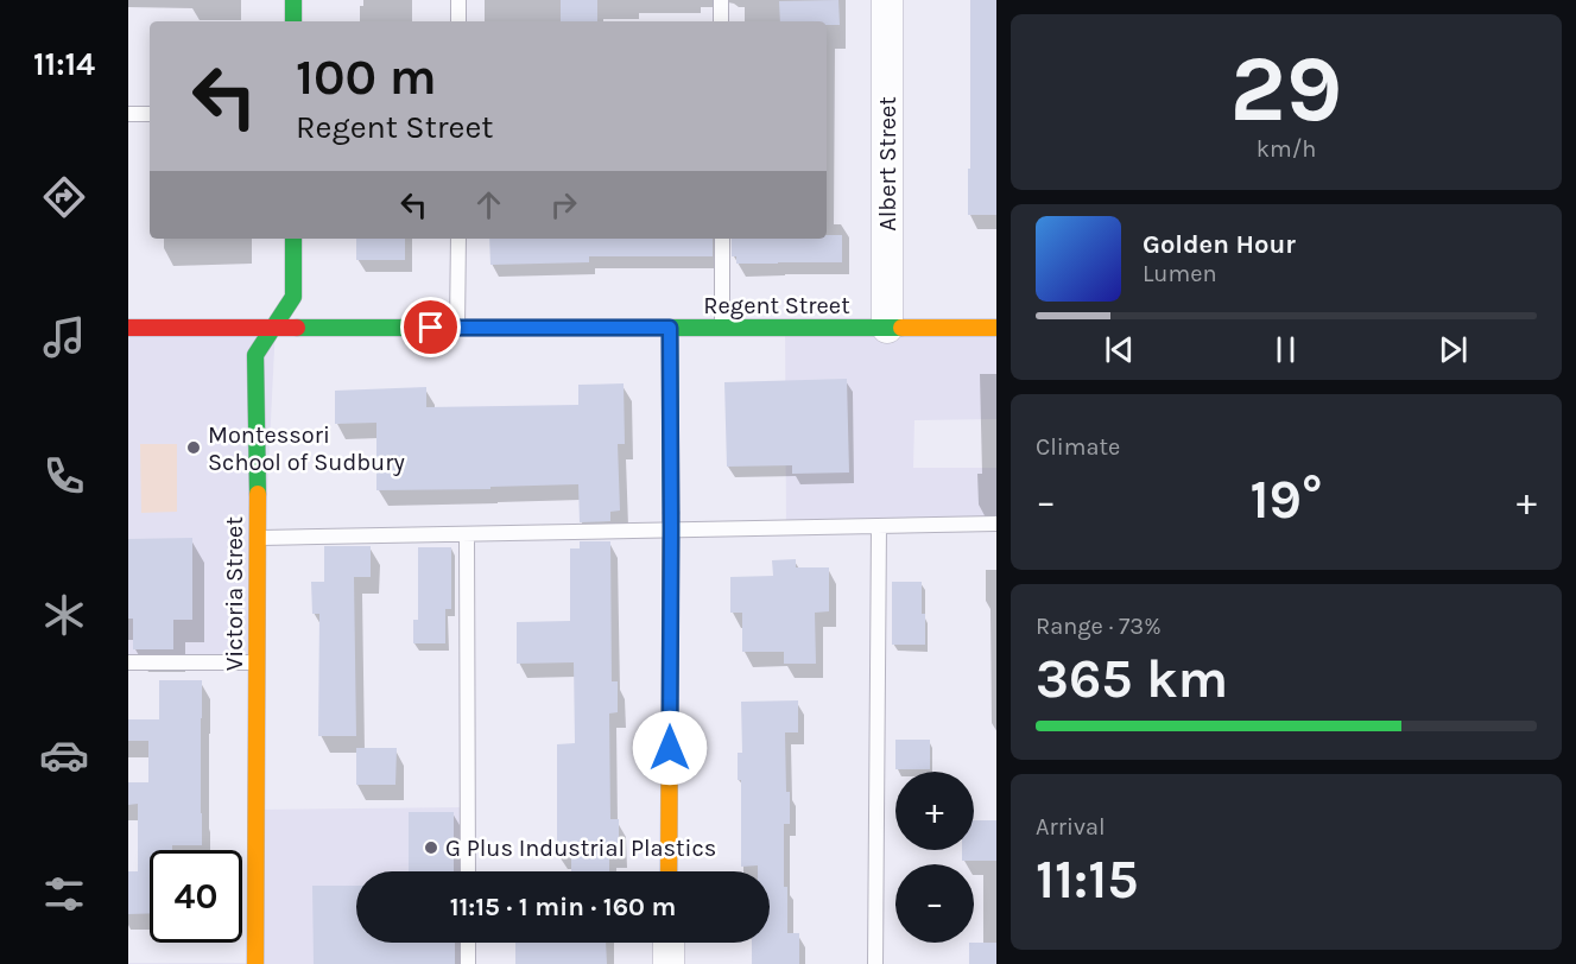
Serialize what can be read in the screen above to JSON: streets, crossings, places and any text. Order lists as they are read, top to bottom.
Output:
{
  "streets": {
    "street": ["Albert Street", "Regent Street", "Victoria Street"]
  },
  "crossings": [
    ["Albert Street", "Regent Street"],
    ["Regent Street", "Victoria Street"]
  ],
  "places": ["Montessori School of Sudbury", "G Plus Industrial Plastics"],
  "page": {
    "tabs": "11:14",
    "tile": [
      ["29", "km/h"],
      "Climate",
      ["Range · 73%", "365 km"],
      ["Arrival", "11:15"]
    ],
    "turn": ["100 m", "Regent Street"],
    "song": ["Golden Hour", "Lumen"],
    "heat": ["−", "19°", "+"],
    "map_buttons": ["+", "−"],
    "limit": "40",
    "trip": "11:15 · 1 min · 160 m"
  }
}
